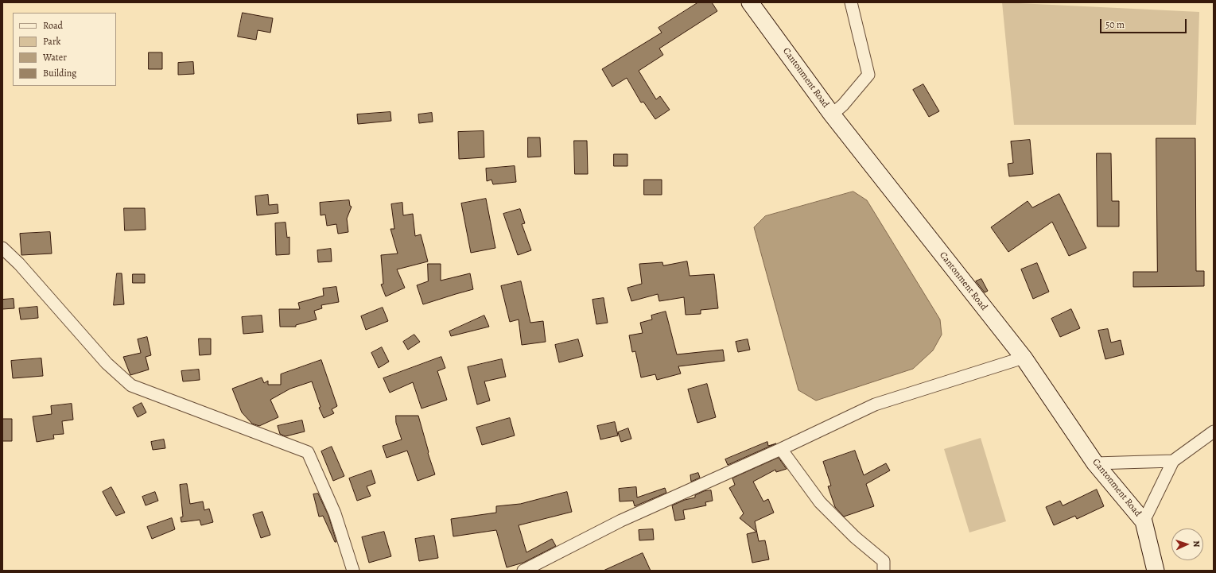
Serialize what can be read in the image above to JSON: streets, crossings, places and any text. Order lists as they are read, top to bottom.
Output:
{
  "streets": {
    "street": ["Cantonment Road"]
  },
  "legend": [
    "Road",
    "Park",
    "Water",
    "Building"
  ],
  "scale_bar": "50 m",
  "north": "right"
}
